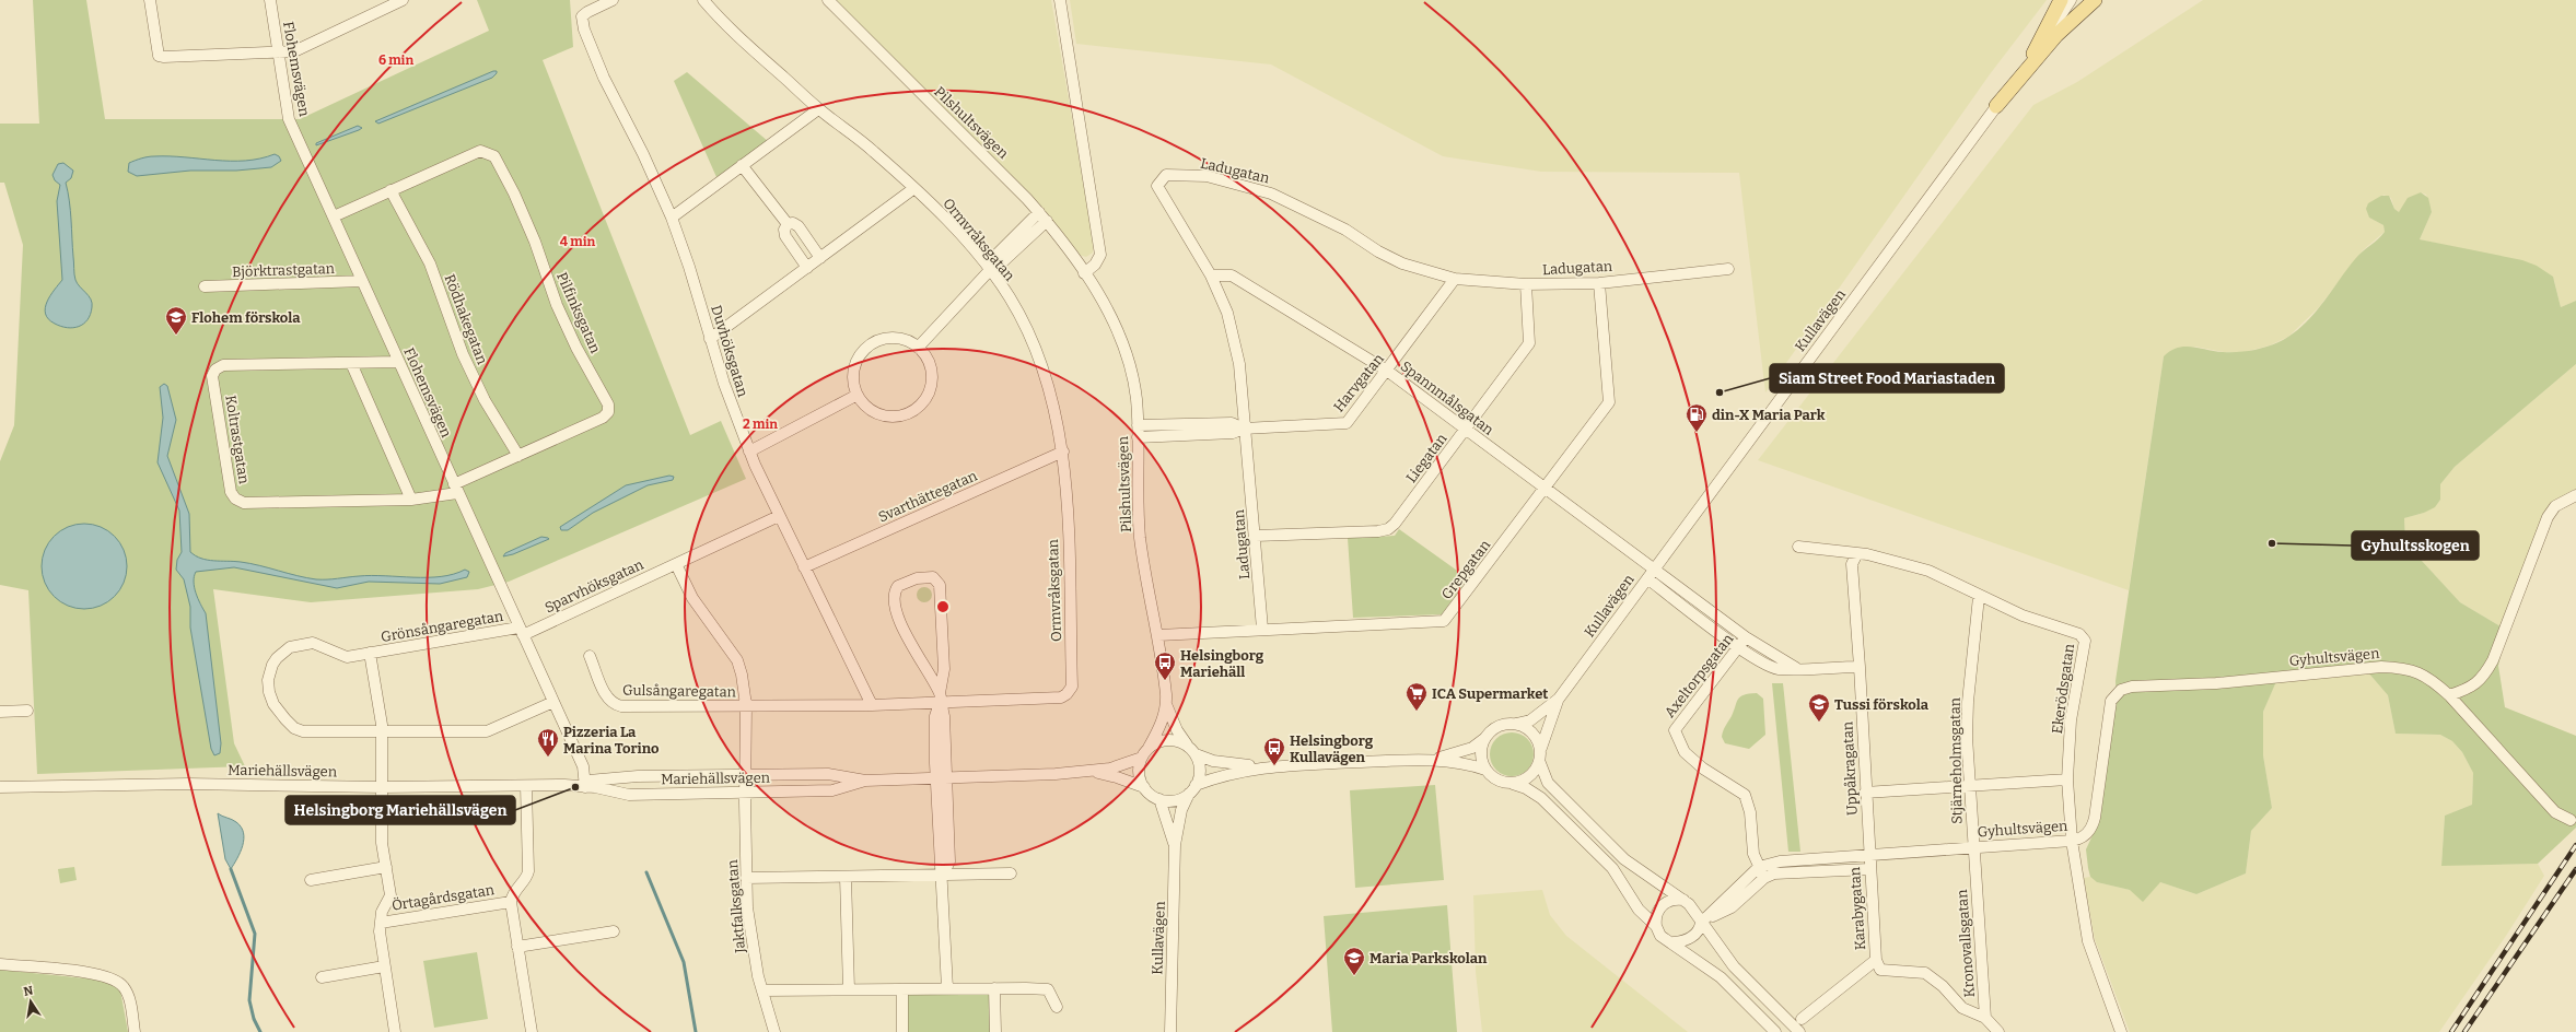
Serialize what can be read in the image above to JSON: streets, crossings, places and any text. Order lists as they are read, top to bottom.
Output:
{
  "streets": {
    "street": [
      "Flohemsvägen",
      "Pilshultsvägen",
      "Ladugatan",
      "Ormvråksgatan",
      "Björktrastgatan",
      "Pilfinksgatan",
      "Rödhakegatan",
      "Kullavägen",
      "Duvhöksgatan",
      "Harvgatan",
      "Spannmålsgatan",
      "Koltrastgatan",
      "Liegatan",
      "Svarthättegatan",
      "Grepgatan",
      "Sparvhöksgatan",
      "Grönsångaregatan",
      "Gyhultsvägen",
      "Axeltorpsgatan",
      "Ekerödsgatan",
      "Gulsångaregatan",
      "Stjärneholmsgatan",
      "Uppåkragatan",
      "Mariehällsvägen",
      "Örtagårdsgatan",
      "Jaktfalksgatan",
      "Karabygatan",
      "Kronovallsgatan"
    ]
  },
  "crossings": [
    ["Flohemsvägen", "Björktrastgatan"],
    ["Flohemsvägen", "Pilfinksgatan"],
    ["Flohemsvägen", "Koltrastgatan"],
    ["Flohemsvägen", "Sparvhöksgatan"],
    ["Flohemsvägen", "Grönsångaregatan"],
    ["Flohemsvägen", "Mariehällsvägen"],
    ["Pilshultsvägen", "Kullavägen"],
    ["Pilshultsvägen", "Harvgatan"],
    ["Pilshultsvägen", "Grepgatan"],
    ["Pilshultsvägen", "Mariehällsvägen"],
    ["Ladugatan", "Harvgatan"],
    ["Ladugatan", "Spannmålsgatan"],
    ["Ladugatan", "Liegatan"],
    ["Ladugatan", "Grepgatan"],
    ["Ormvråksgatan", "Svarthättegatan"],
    ["Pilfinksgatan", "Rödhakegatan"],
    ["Pilfinksgatan", "Koltrastgatan"],
    ["Kullavägen", "Spannmålsgatan"],
    ["Kullavägen", "Gyhultsvägen"],
    ["Kullavägen", "Mariehällsvägen"],
    ["Duvhöksgatan", "Svarthättegatan"],
    ["Duvhöksgatan", "Sparvhöksgatan"],
    ["Harvgatan", "Spannmålsgatan"],
    ["Spannmålsgatan", "Liegatan"],
    ["Spannmålsgatan", "Grepgatan"],
    ["Sparvhöksgatan", "Grönsångaregatan"],
    ["Grönsångaregatan", "Mariehällsvägen"],
    ["Grönsångaregatan", "Örtagårdsgatan"],
    ["Gyhultsvägen", "Axeltorpsgatan"],
    ["Gyhultsvägen", "Ekerödsgatan"],
    ["Gyhultsvägen", "Stjärneholmsgatan"],
    ["Gyhultsvägen", "Uppåkragatan"],
    ["Gyhultsvägen", "Karabygatan"],
    ["Gyhultsvägen", "Kronovallsgatan"],
    ["Ekerödsgatan", "Stjärneholmsgatan"],
    ["Stjärneholmsgatan", "Kronovallsgatan"],
    ["Uppåkragatan", "Karabygatan"],
    ["Mariehällsvägen", "Örtagårdsgatan"],
    ["Mariehällsvägen", "Jaktfalksgatan"],
    ["Karabygatan", "Kronovallsgatan"]
  ],
  "places": {
    "school or university": ["Flohem förskola", "Tussi förskola", "Maria Parkskolan"],
    "other": ["Siam Street Food Mariastaden", "Gyhultsskogen", "Helsingborg Mariehällsvägen"],
    "fuel station": ["din-X Maria Park"],
    "bus stop": ["Helsingborg Mariehäll", "Helsingborg Kullavägen"],
    "supermarket": ["ICA Supermarket"],
    "restaurant": ["Pizzeria La Marina Torino"]
  },
  "north": "top",
  "rings": ["6 min", "4 min", "2 min"]
}
